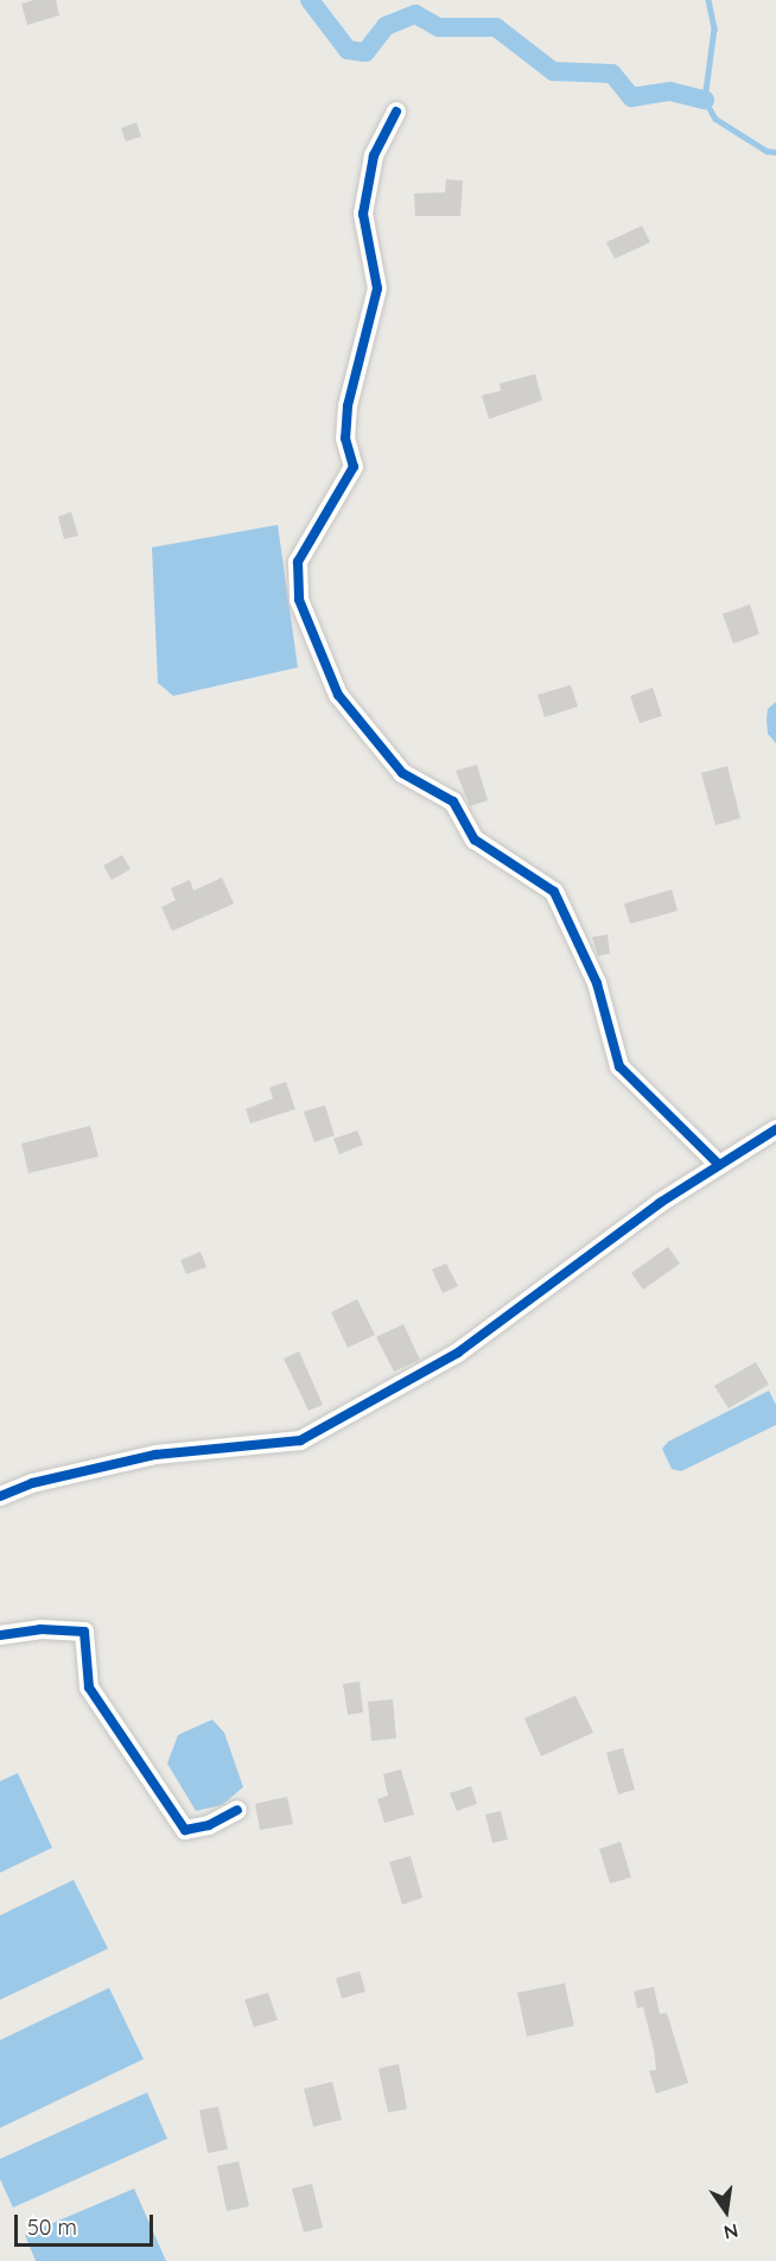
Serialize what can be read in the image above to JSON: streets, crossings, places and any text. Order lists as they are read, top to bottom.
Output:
{
  "scale_bar": "50 m",
  "north": "bottom"
}
